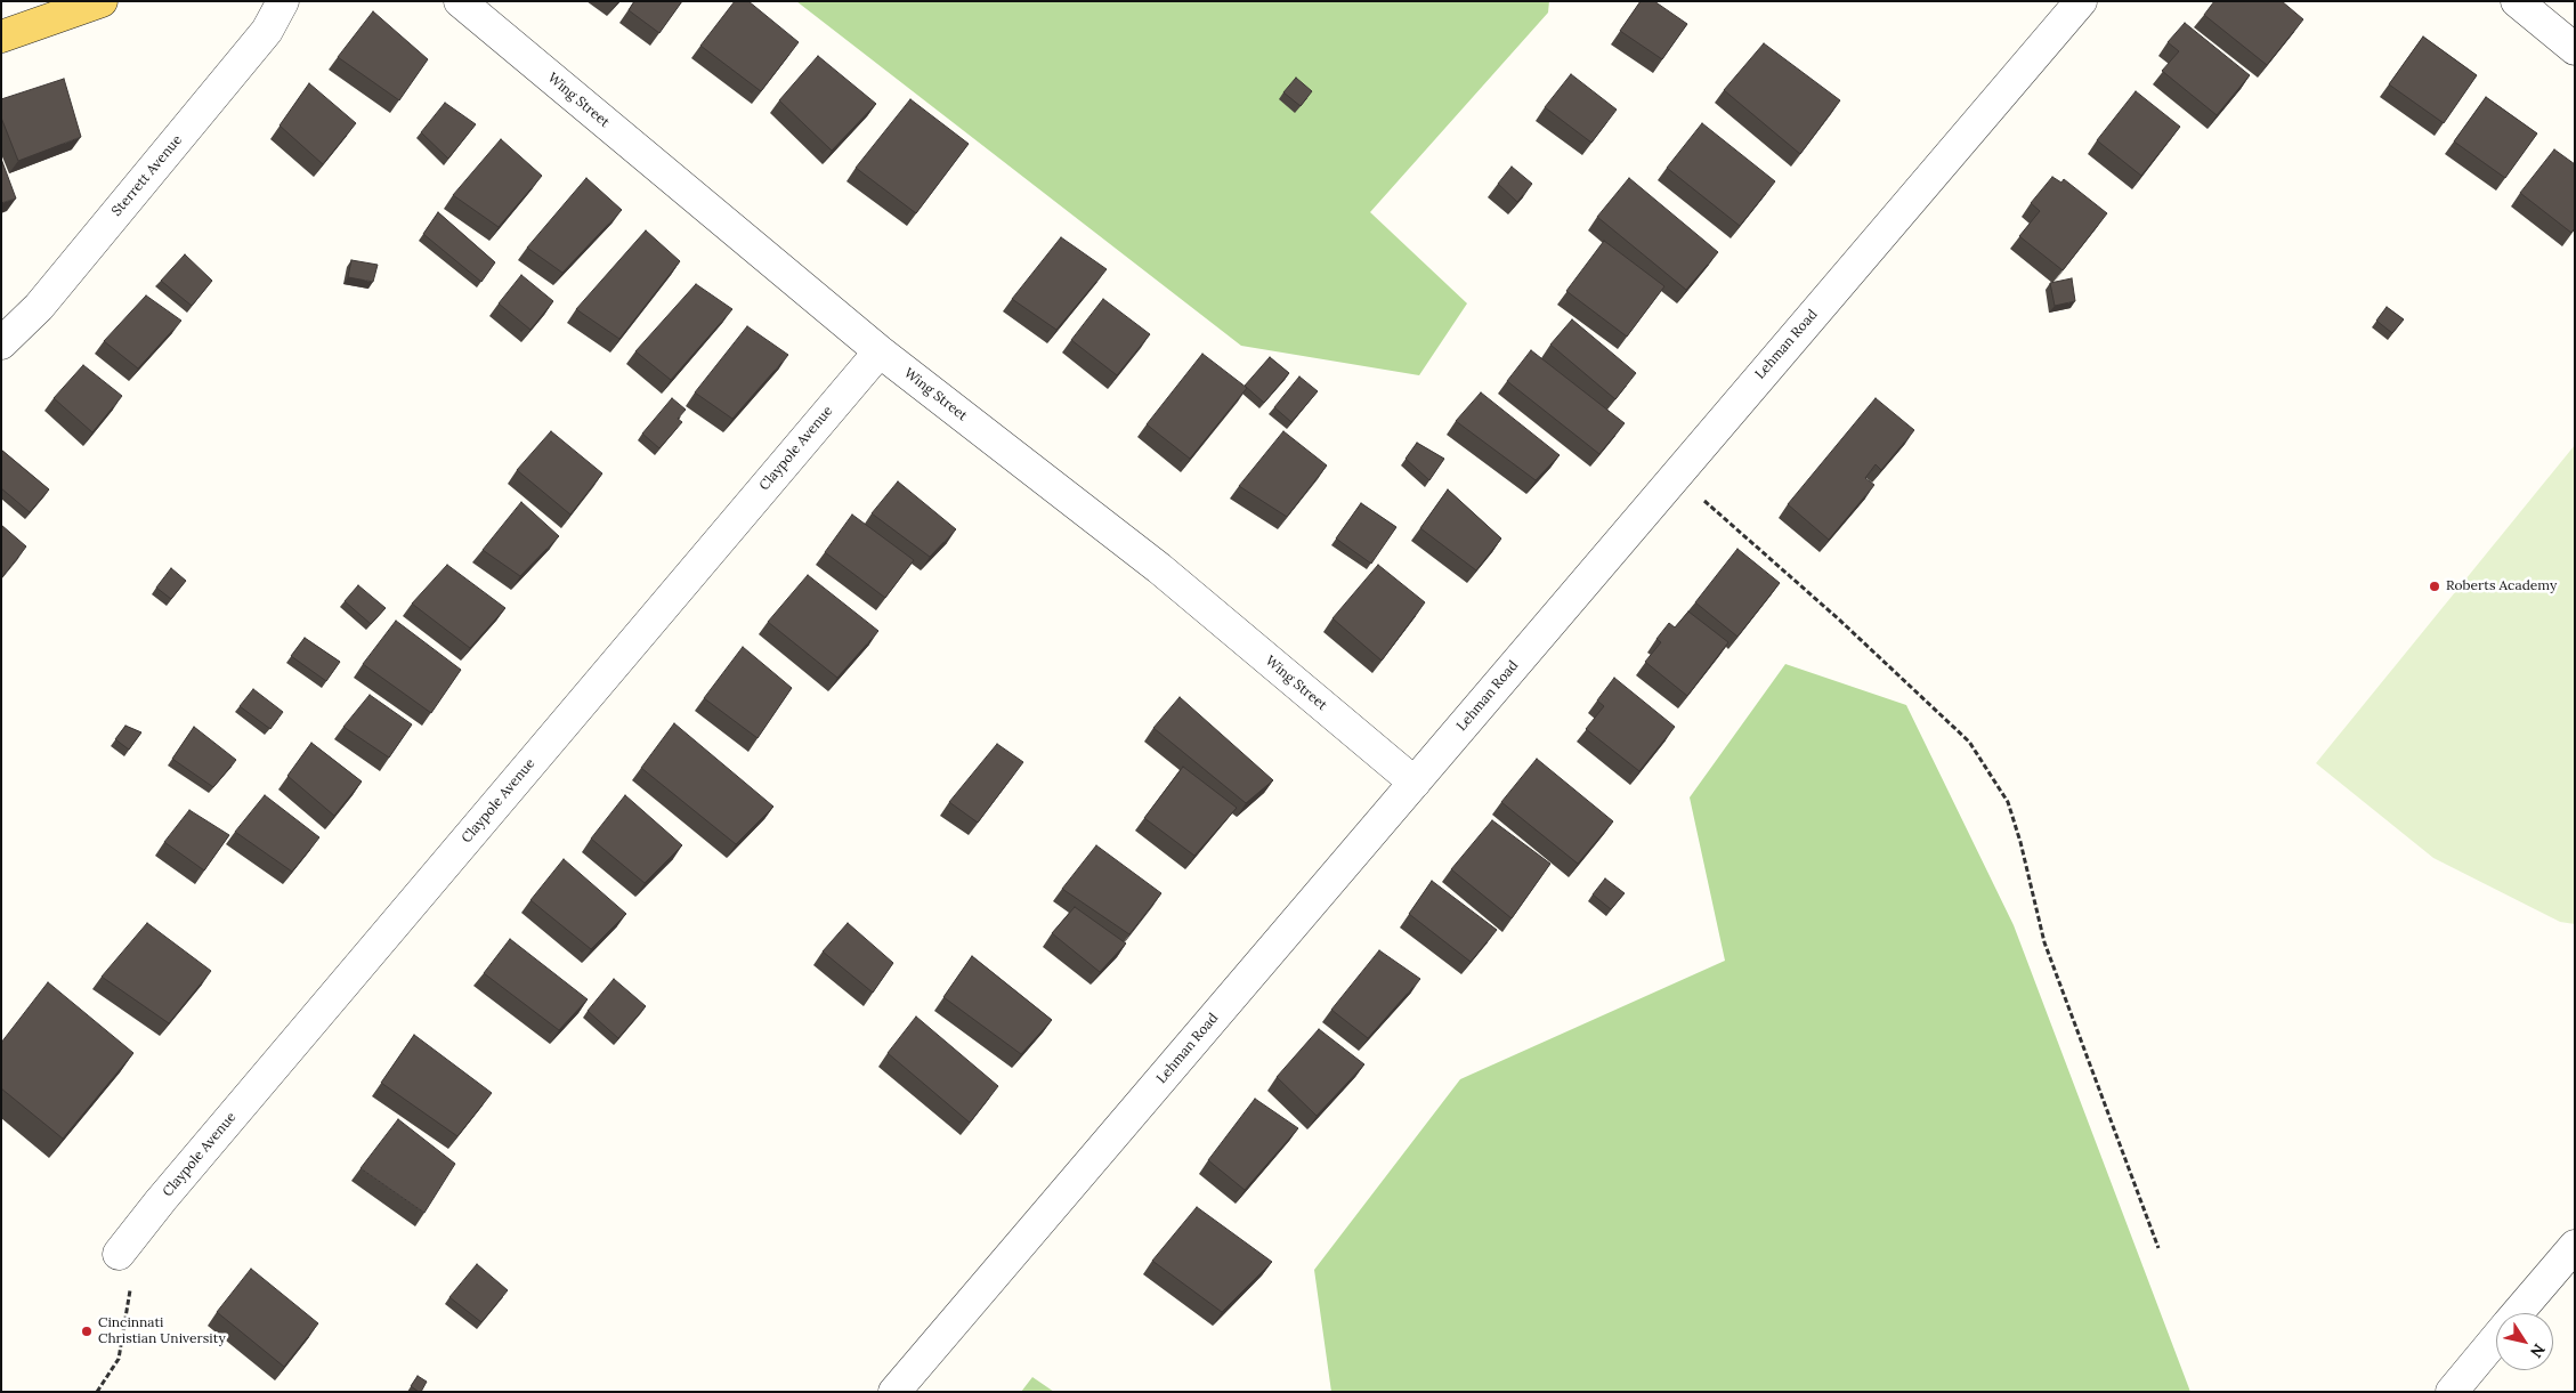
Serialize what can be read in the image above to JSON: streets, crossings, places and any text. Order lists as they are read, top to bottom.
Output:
{
  "streets": {
    "street": [
      "Wing Street",
      "Sterrett Avenue",
      "Lehman Road",
      "Claypole Avenue"
    ]
  },
  "crossings": [
    ["Wing Street", "Lehman Road"],
    ["Wing Street", "Claypole Avenue"]
  ],
  "places": ["Roberts Academy", "Cincinnati Christian University"],
  "north": "bottom right"
}
